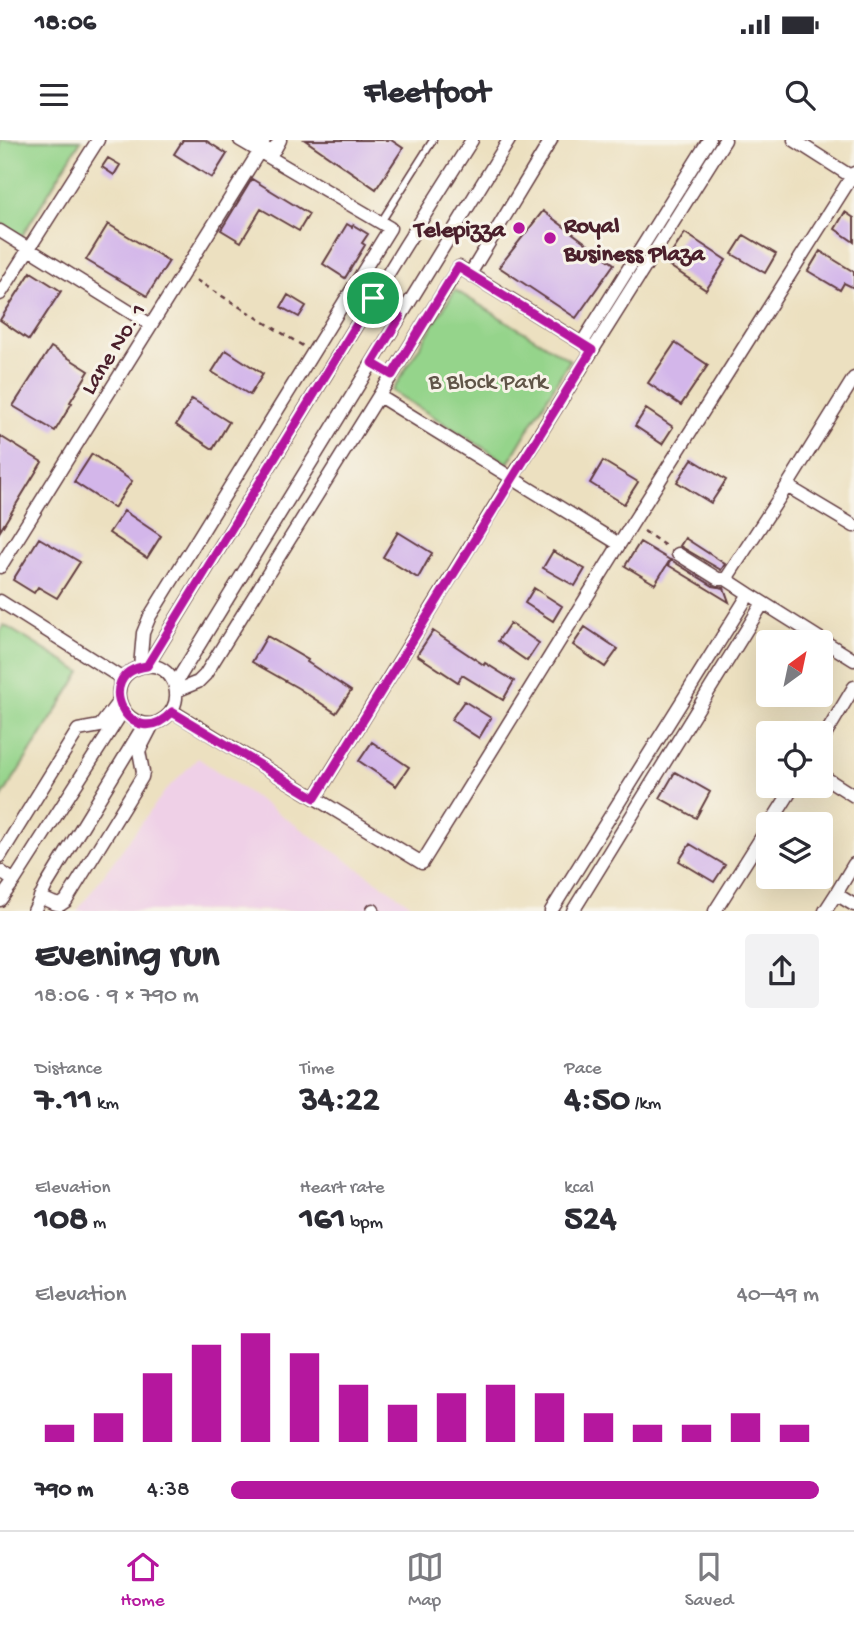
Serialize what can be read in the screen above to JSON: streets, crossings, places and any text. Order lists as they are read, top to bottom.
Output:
{
  "streets": {
    "street": ["Lane No. 1"]
  },
  "parks": ["B Block Park"],
  "places": ["Telepizza", "Royal Business Plaza"],
  "north": "top right",
  "page": {
    "status": "18:06",
    "header": "Fleetfoot",
    "heading": ["Evening run", "18:06 · 9 × 790 m"],
    "stats": [
      ["Distance", "7.11 km"],
      ["Time", "34:22"],
      ["Pace", "4:50 /km"],
      ["Elevation", "108 m"],
      ["Heart rate", "161 bpm"],
      ["kcal", "524"]
    ],
    "chart": ["Elevation", "40–49 m"],
    "list": [
      {
        "name": "790 m",
        "note": "4:38"
      }
    ],
    "tabs": ["Home", "Map", "Saved"]
  }
}
